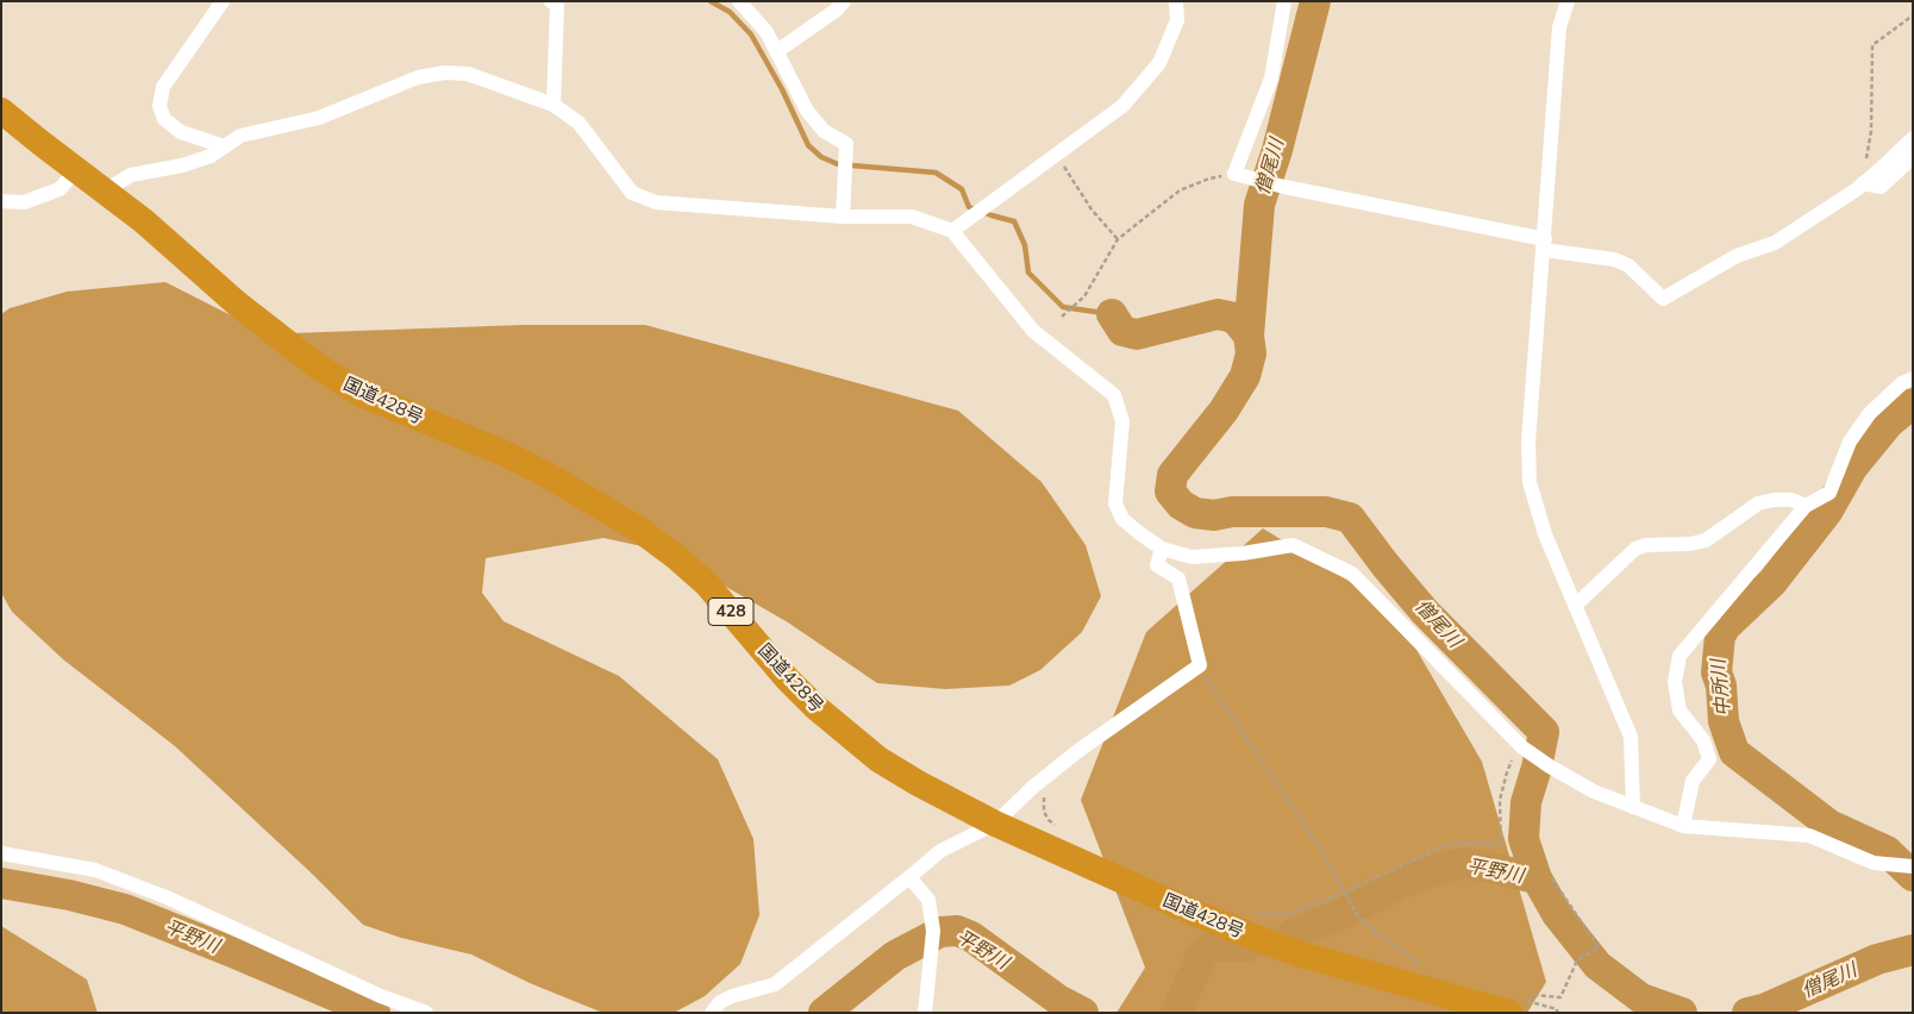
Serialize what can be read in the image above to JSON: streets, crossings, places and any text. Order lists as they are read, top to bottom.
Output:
{
  "streets": {
    "highway": ["国道428号", "428"]
  },
  "water": ["僧尾川", "中所川", "平野川"]
}
